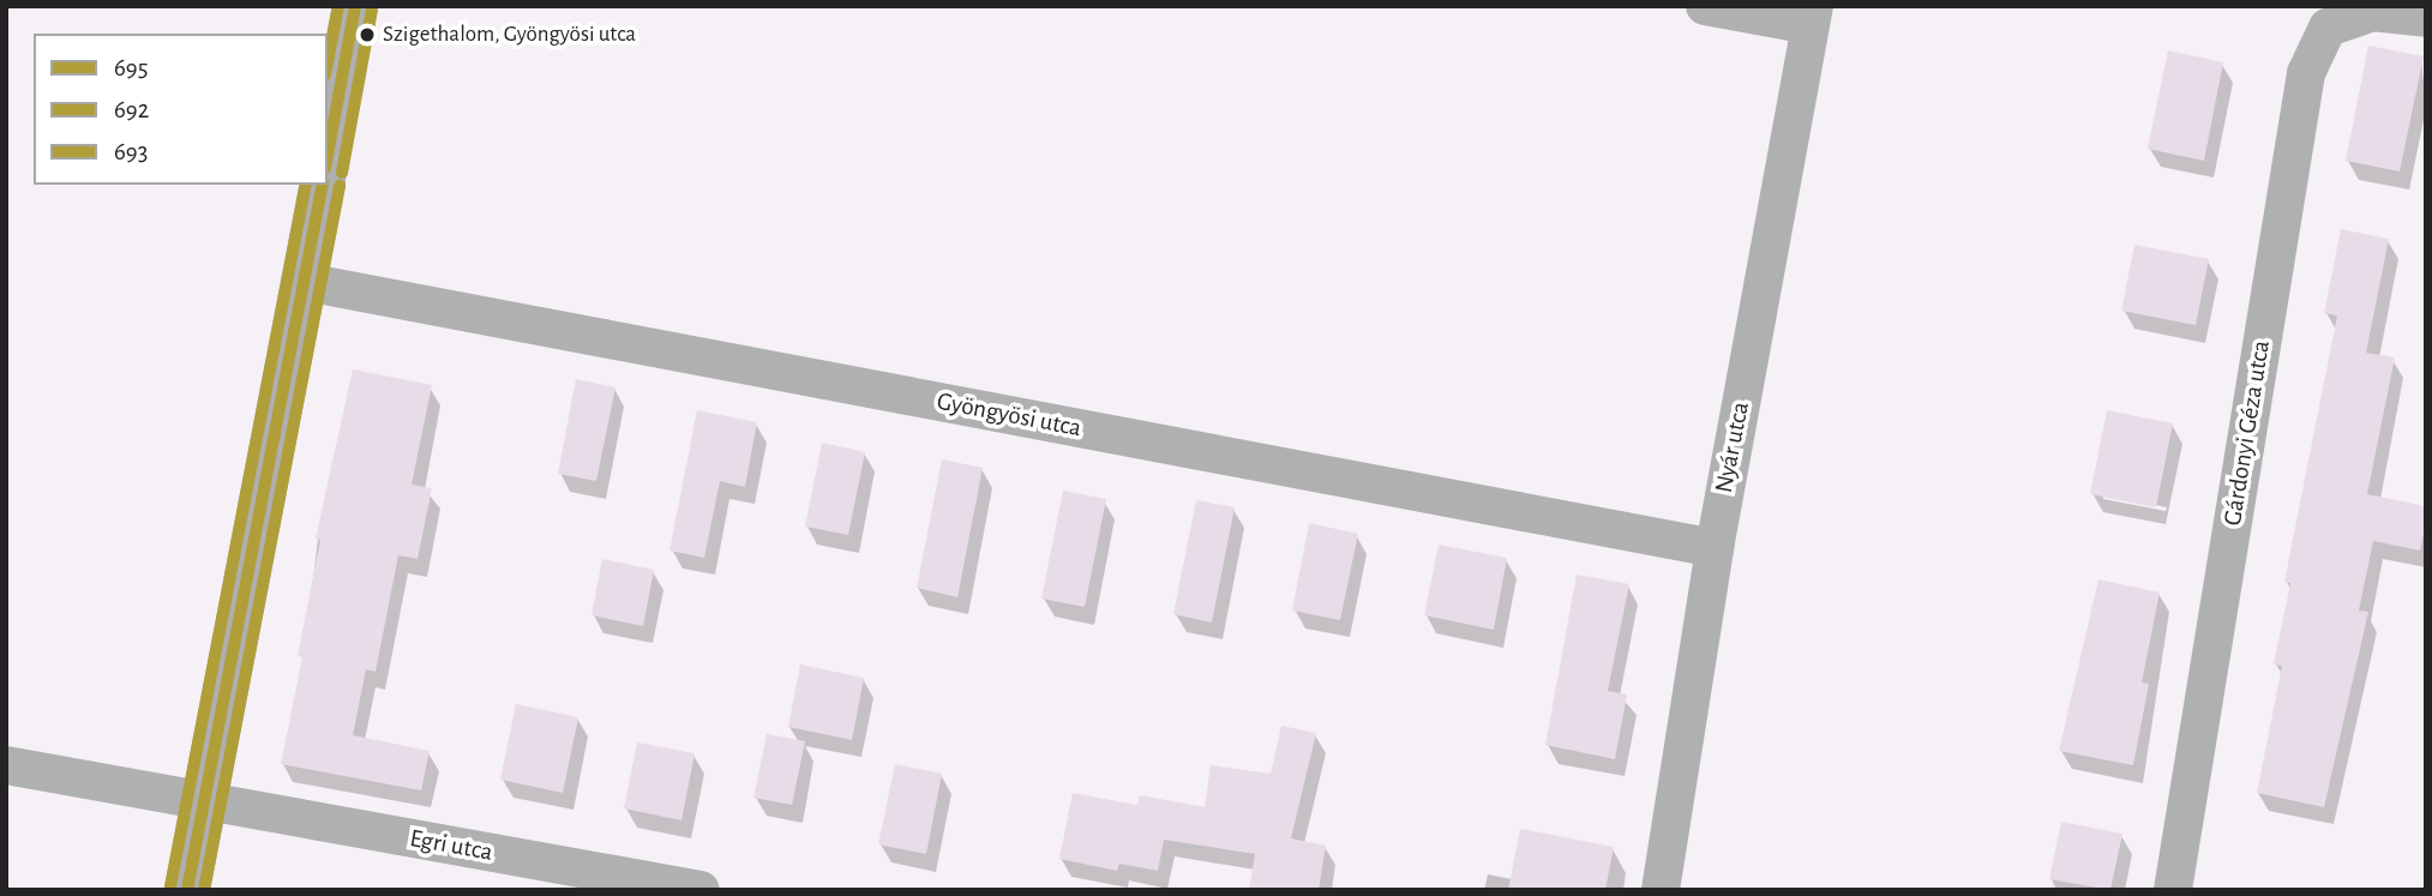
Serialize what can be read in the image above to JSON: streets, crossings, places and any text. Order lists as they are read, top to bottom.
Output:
{
  "streets": {
    "street": [
      "Gyöngyösi utca",
      "Gárdonyi Géza utca",
      "Nyár utca",
      "Egri utca"
    ]
  },
  "crossings": [
    ["Gyöngyösi utca", "Nyár utca"]
  ],
  "places": ["Szigethalom, Gyöngyösi utca"],
  "lines": ["transit line 695", "transit line 693", "transit line 692"],
  "legend": ["695", "692", "693"]
}
